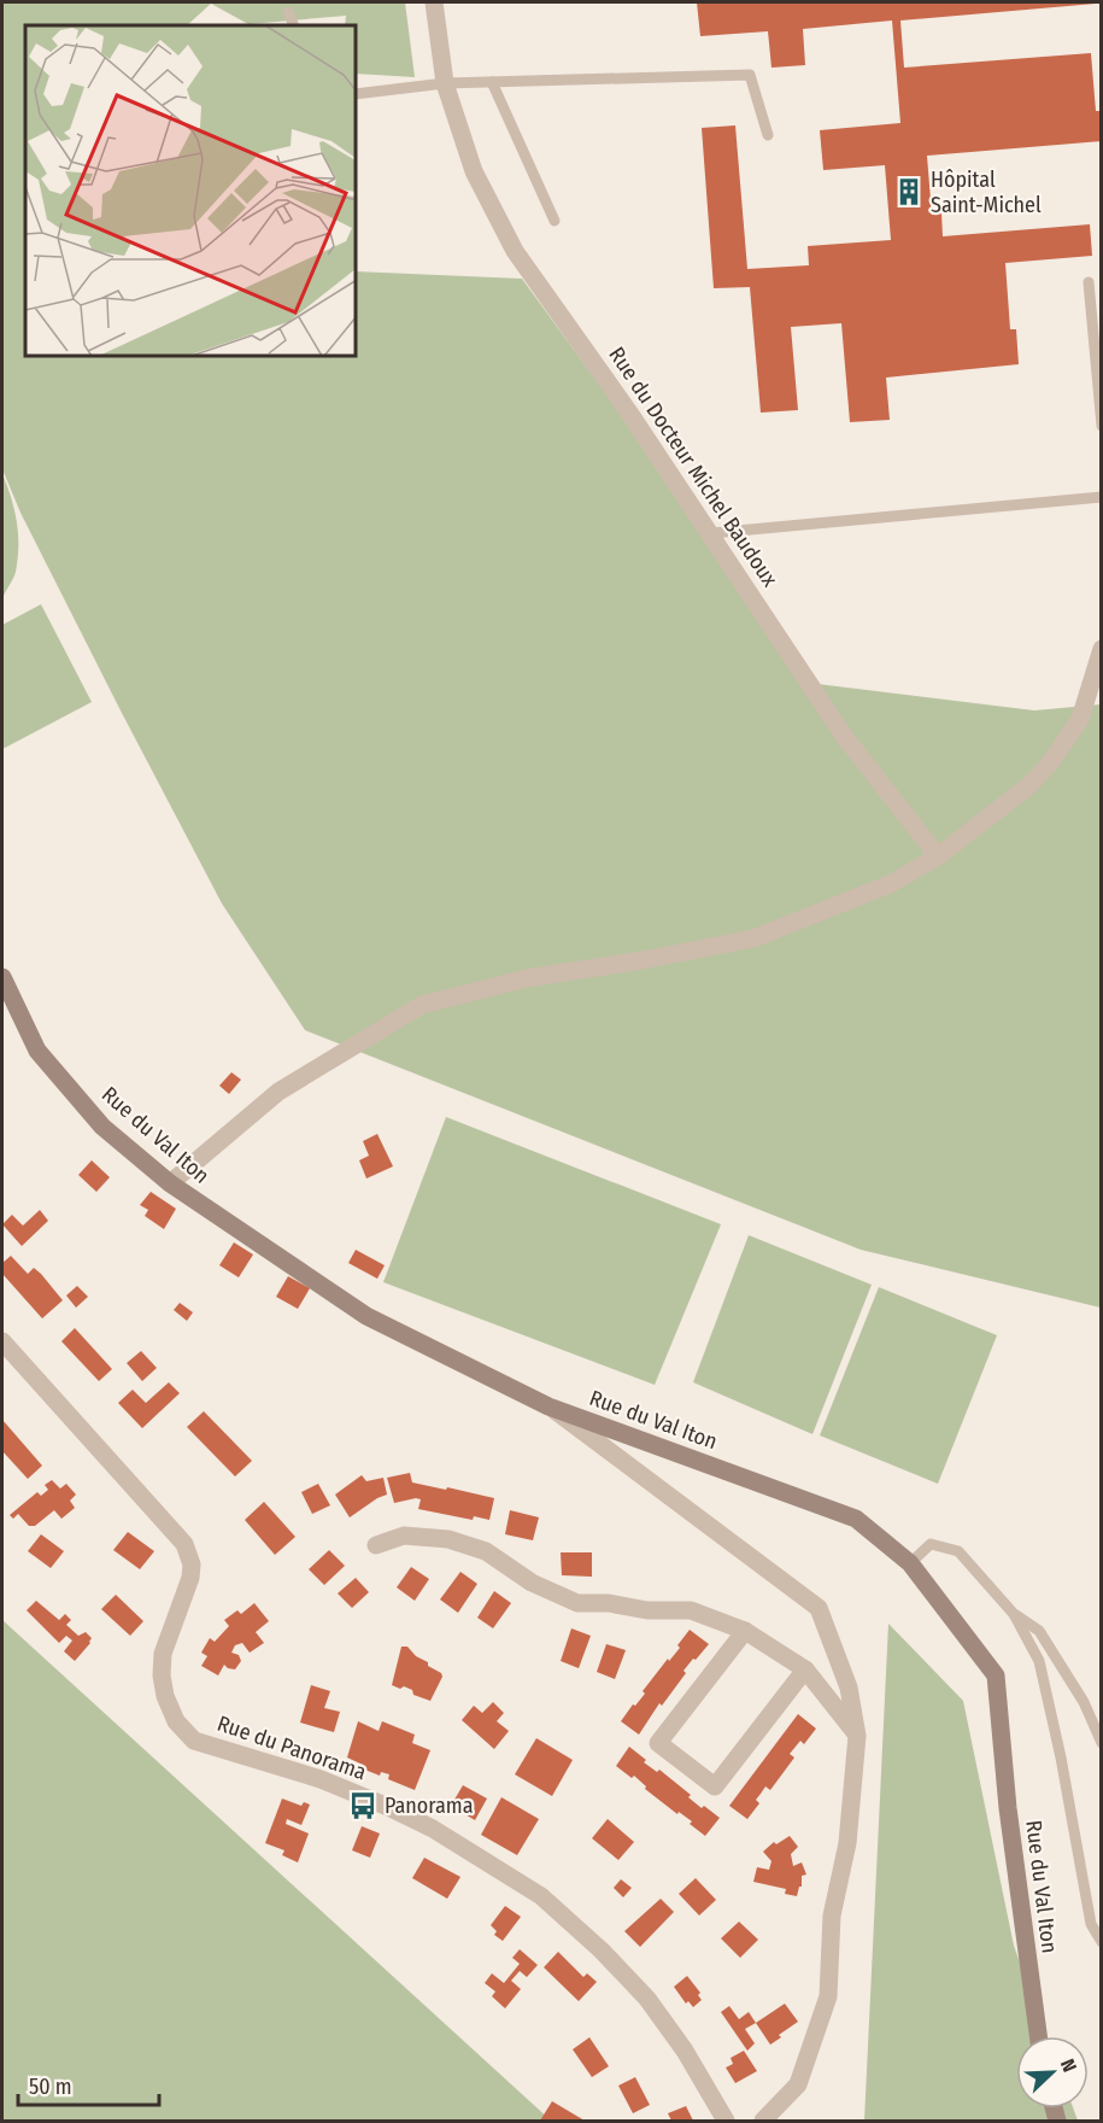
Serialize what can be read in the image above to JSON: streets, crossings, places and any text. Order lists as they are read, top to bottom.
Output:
{
  "streets": {
    "street": ["Rue du Docteur Michel Baudoux", "Rue du Val Iton", "Rue du Panorama"]
  },
  "places": {
    "building": ["Hôpital Saint-Michel"],
    "bus stop": ["Panorama"]
  },
  "scale_bar": "50 m",
  "north": "top right"
}
